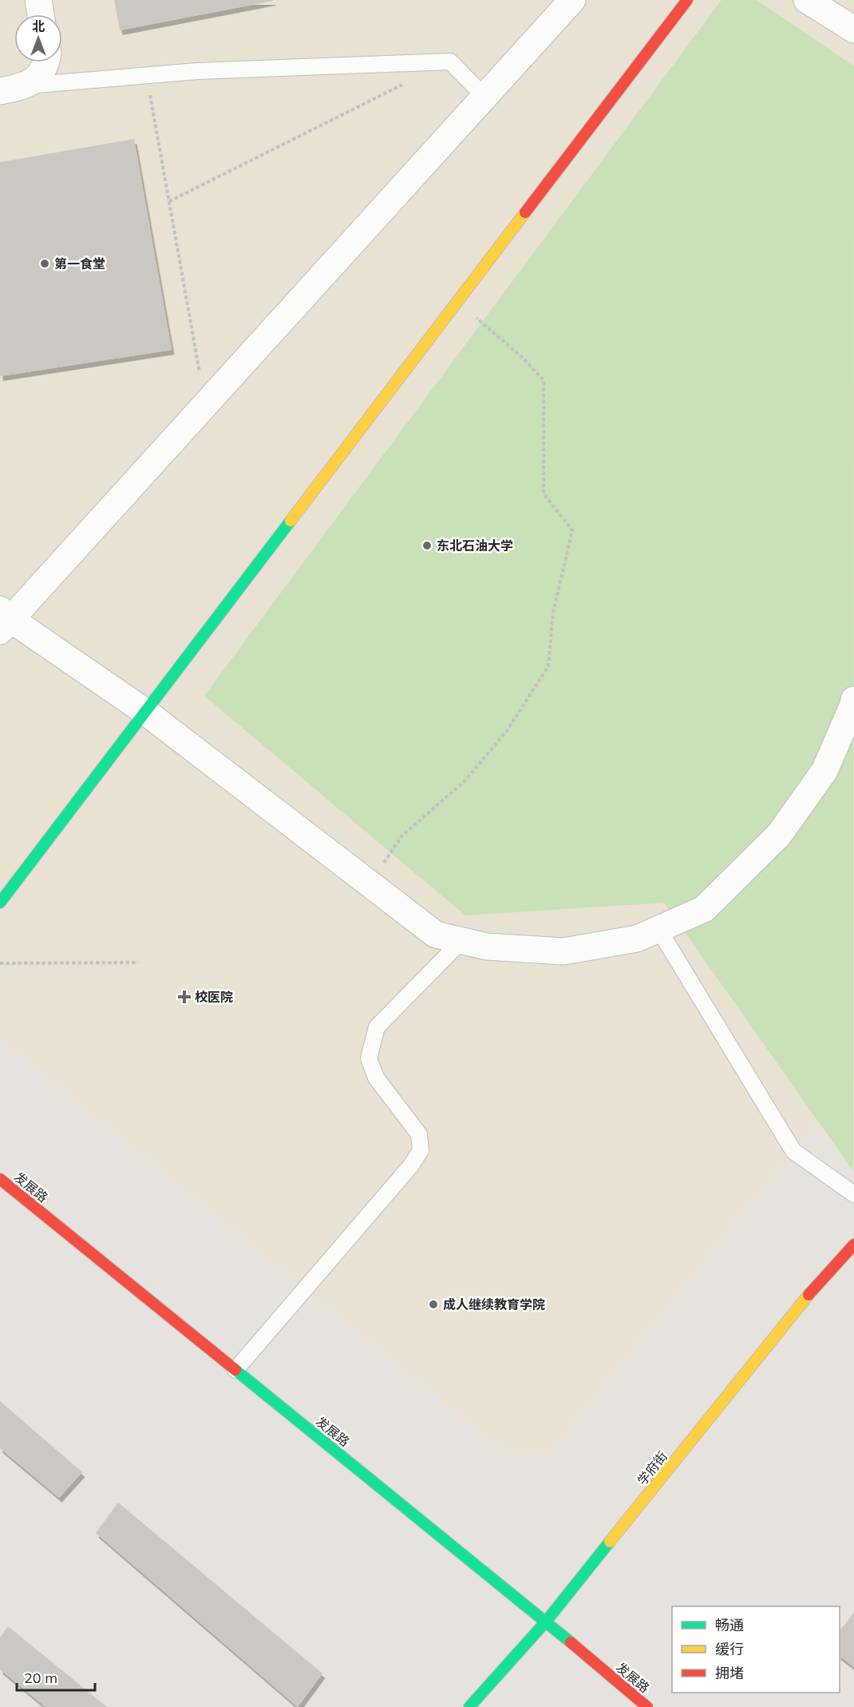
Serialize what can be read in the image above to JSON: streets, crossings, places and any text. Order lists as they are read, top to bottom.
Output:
{
  "streets": {
    "street": ["发展路", "学府街"]
  },
  "crossings": [
    ["发展路", "学府街"]
  ],
  "places": {
    "other": ["第一食堂", "东北石油大学", "成人继续教育学院"],
    "health": ["校医院"]
  },
  "legend": ["畅通", "缓行", "拥堵"],
  "scale_bar": "20 m",
  "north": "top"
}
